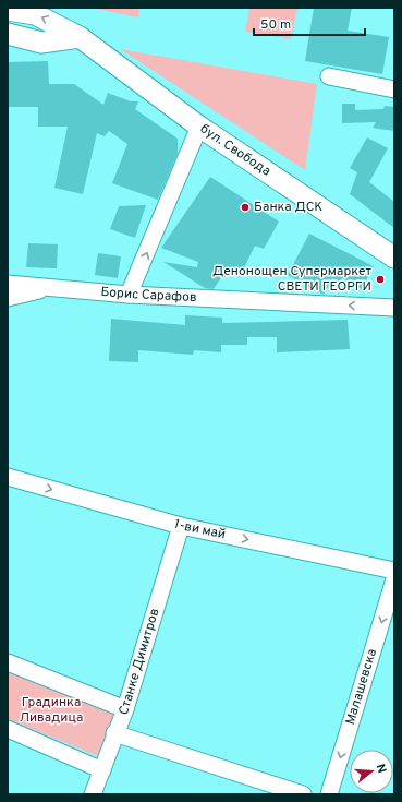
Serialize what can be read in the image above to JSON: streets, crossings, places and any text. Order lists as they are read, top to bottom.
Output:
{
  "streets": {
    "street": [
      "бул. Свобода",
      "Борис Сарафов",
      "1-ви май",
      "Станке Димитров",
      "Малашевска"
    ]
  },
  "crossings": [
    ["1-ви май", "Станке Димитров"]
  ],
  "one_way": ["Борис Сарафов", "1-ви май", "Малашевска"],
  "parks": ["Градинка Ливадица"],
  "places": ["Банка ДСК", "Денонощен Супермаркет СВЕТИ ГЕОРГИ"],
  "scale_bar": "50 m",
  "north": "right"
}
